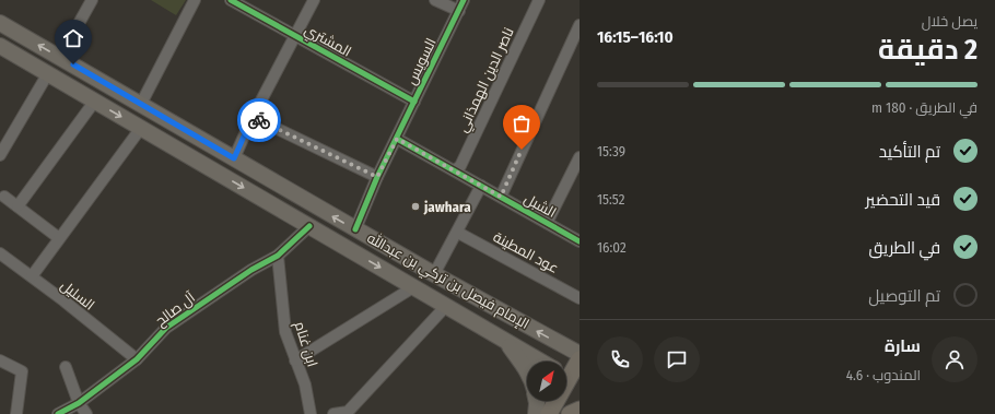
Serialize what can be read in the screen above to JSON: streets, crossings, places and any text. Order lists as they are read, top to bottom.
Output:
{
  "streets": {
    "main road": ["الإمام فيصل بن تركي بن عبدالله"],
    "street": [
      "المشتري",
      "السويس",
      "ناصر الدين الهمذاني",
      "الشبل",
      "عود المطينة",
      "السليل",
      "آل صالح",
      "ابن غنام"
    ]
  },
  "crossings": [
    ["المشتري", "السويس"],
    ["السويس", "الشبل"],
    ["السويس", "الإمام فيصل بن تركي بن عبدالله"],
    ["ناصر الدين الهمذاني", "الشبل"],
    ["الإمام فيصل بن تركي بن عبدالله", "آل صالح"],
    ["السليل", "آل صالح"],
    ["آل صالح", "ابن غنام"]
  ],
  "places": ["jawhara"],
  "north": "top right",
  "page": {
    "heading": ["2 دقيقة", "يصل خلال", "16:10–16:15"],
    "panel": ["سارة", "المندوب · 4.6"],
    "bar": "في الطريق · 180 m",
    "list": [
      ["تم التأكيد", "15:39"],
      ["قيد التحضير", "15:52"],
      ["في الطريق", "16:02"],
      "تم التوصيل"
    ]
  }
}
